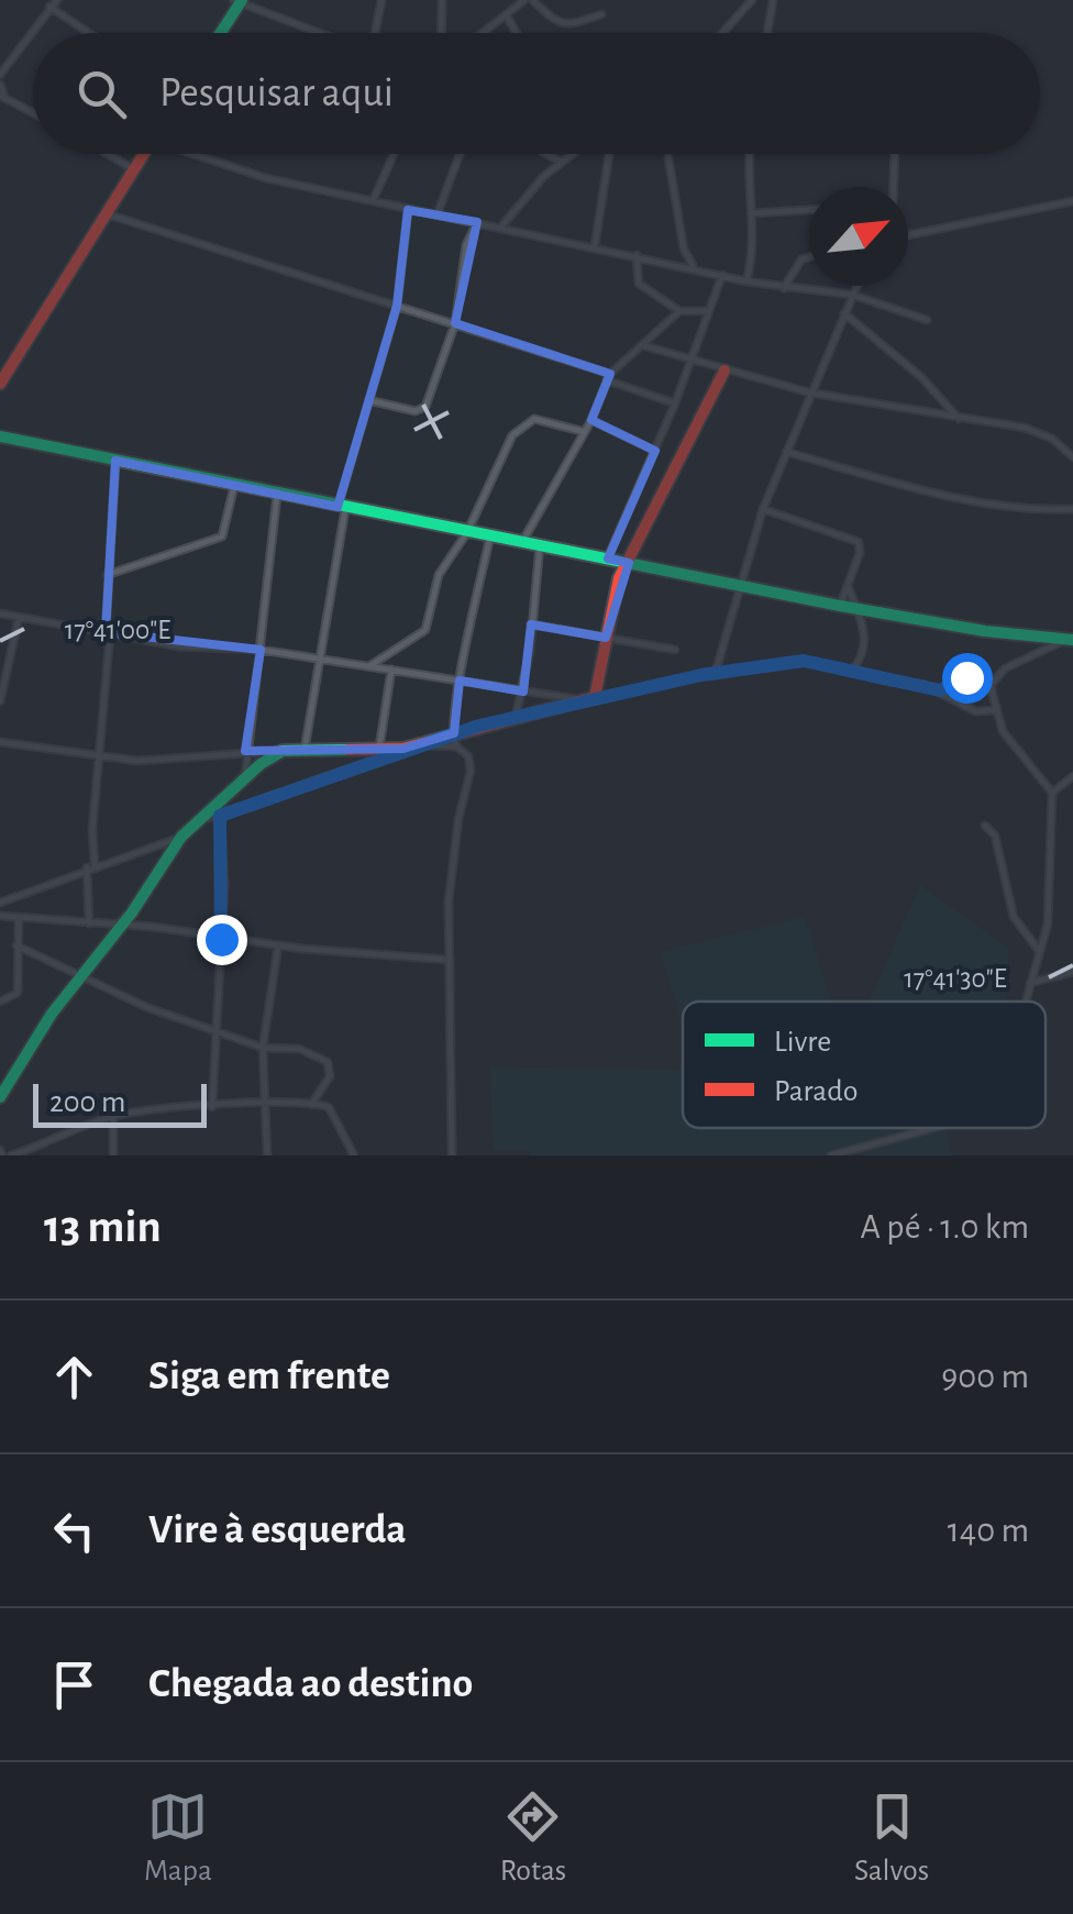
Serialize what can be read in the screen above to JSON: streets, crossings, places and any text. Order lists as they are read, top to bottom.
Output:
{
  "legend": ["Livre", "Parado"],
  "scale_bar": "200 m",
  "north": "top right",
  "page": {
    "search": "Pesquisar aqui",
    "scale": "200 m",
    "heading": ["13 min", "A pé · 1.0 km"],
    "list": [
      ["Siga em frente", "900 m"],
      ["Vire à esquerda", "140 m"],
      "Chegada ao destino"
    ],
    "nav": ["Mapa", "Rotas", "Salvos"]
  },
  "coordinates": ["17°41'00\"E", "17°41'30\"E"]
}
